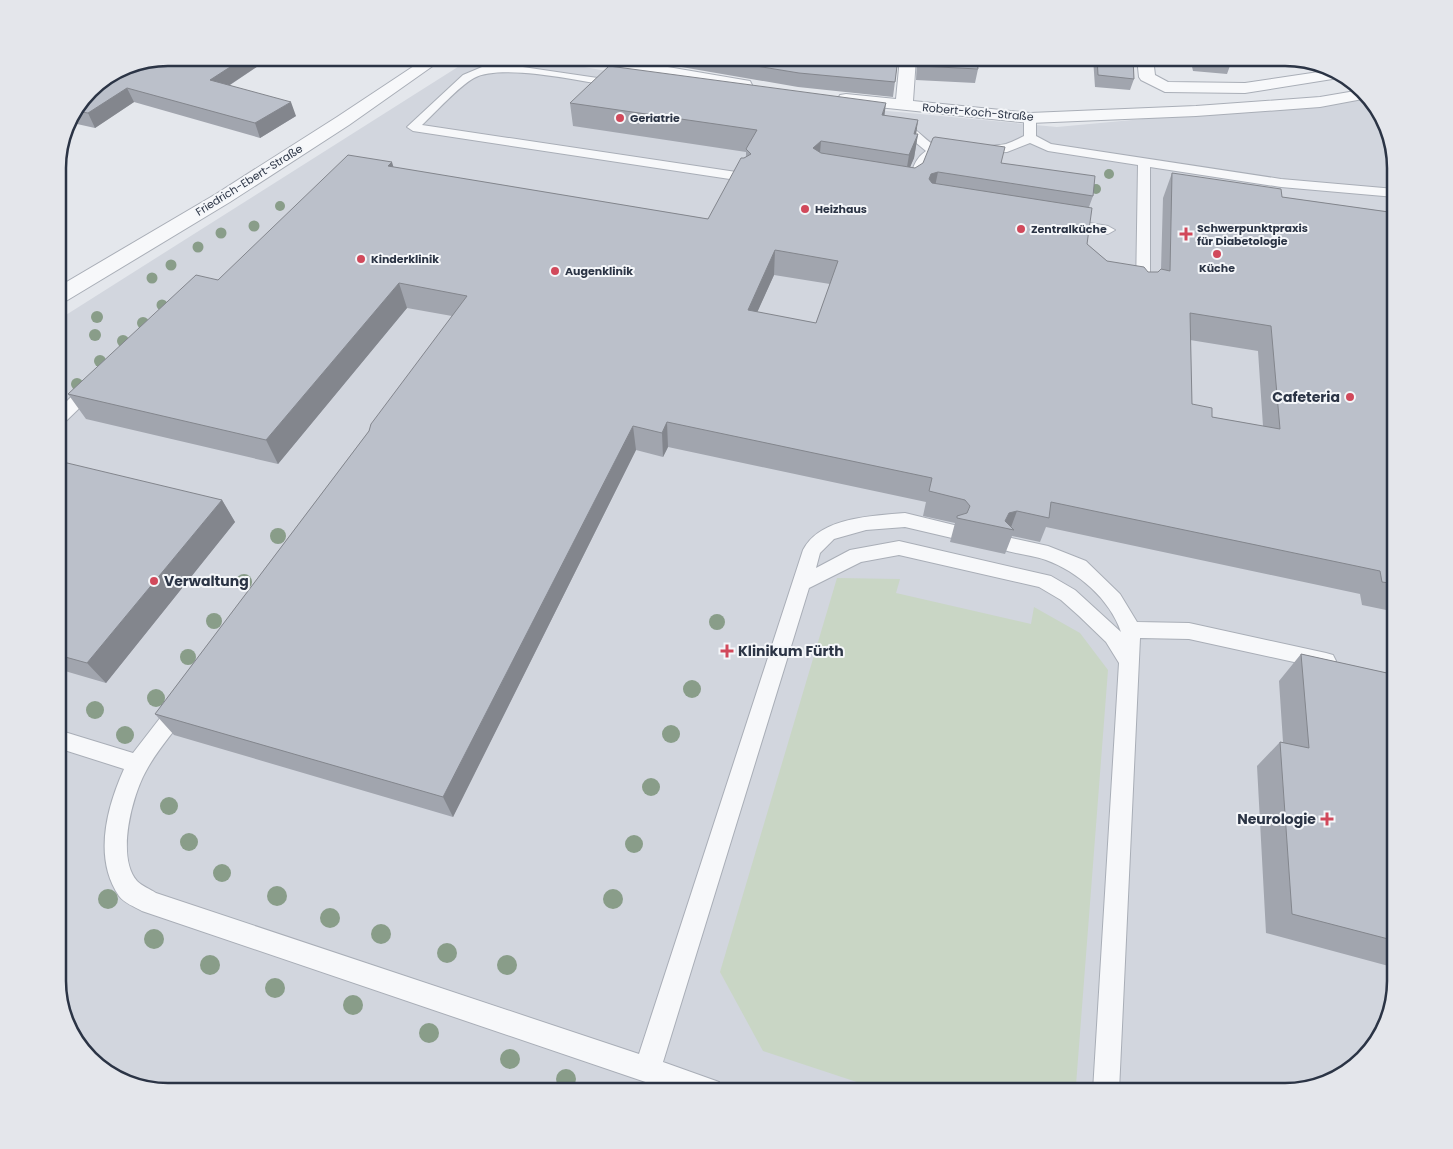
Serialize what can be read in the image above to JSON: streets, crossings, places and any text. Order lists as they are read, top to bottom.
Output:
{
  "streets": {
    "street": ["Robert-Koch-Straße", "Friedrich-Ebert-Straße"]
  },
  "places": {
    "other": [
      "Geriatrie",
      "Heizhaus",
      "Zentralküche",
      "Küche",
      "Kinderklinik",
      "Augenklinik",
      "Cafeteria",
      "Verwaltung"
    ],
    "health": ["Schwerpunktpraxis für Diabetologie", "Klinikum Fürth", "Neurologie"]
  }
}
